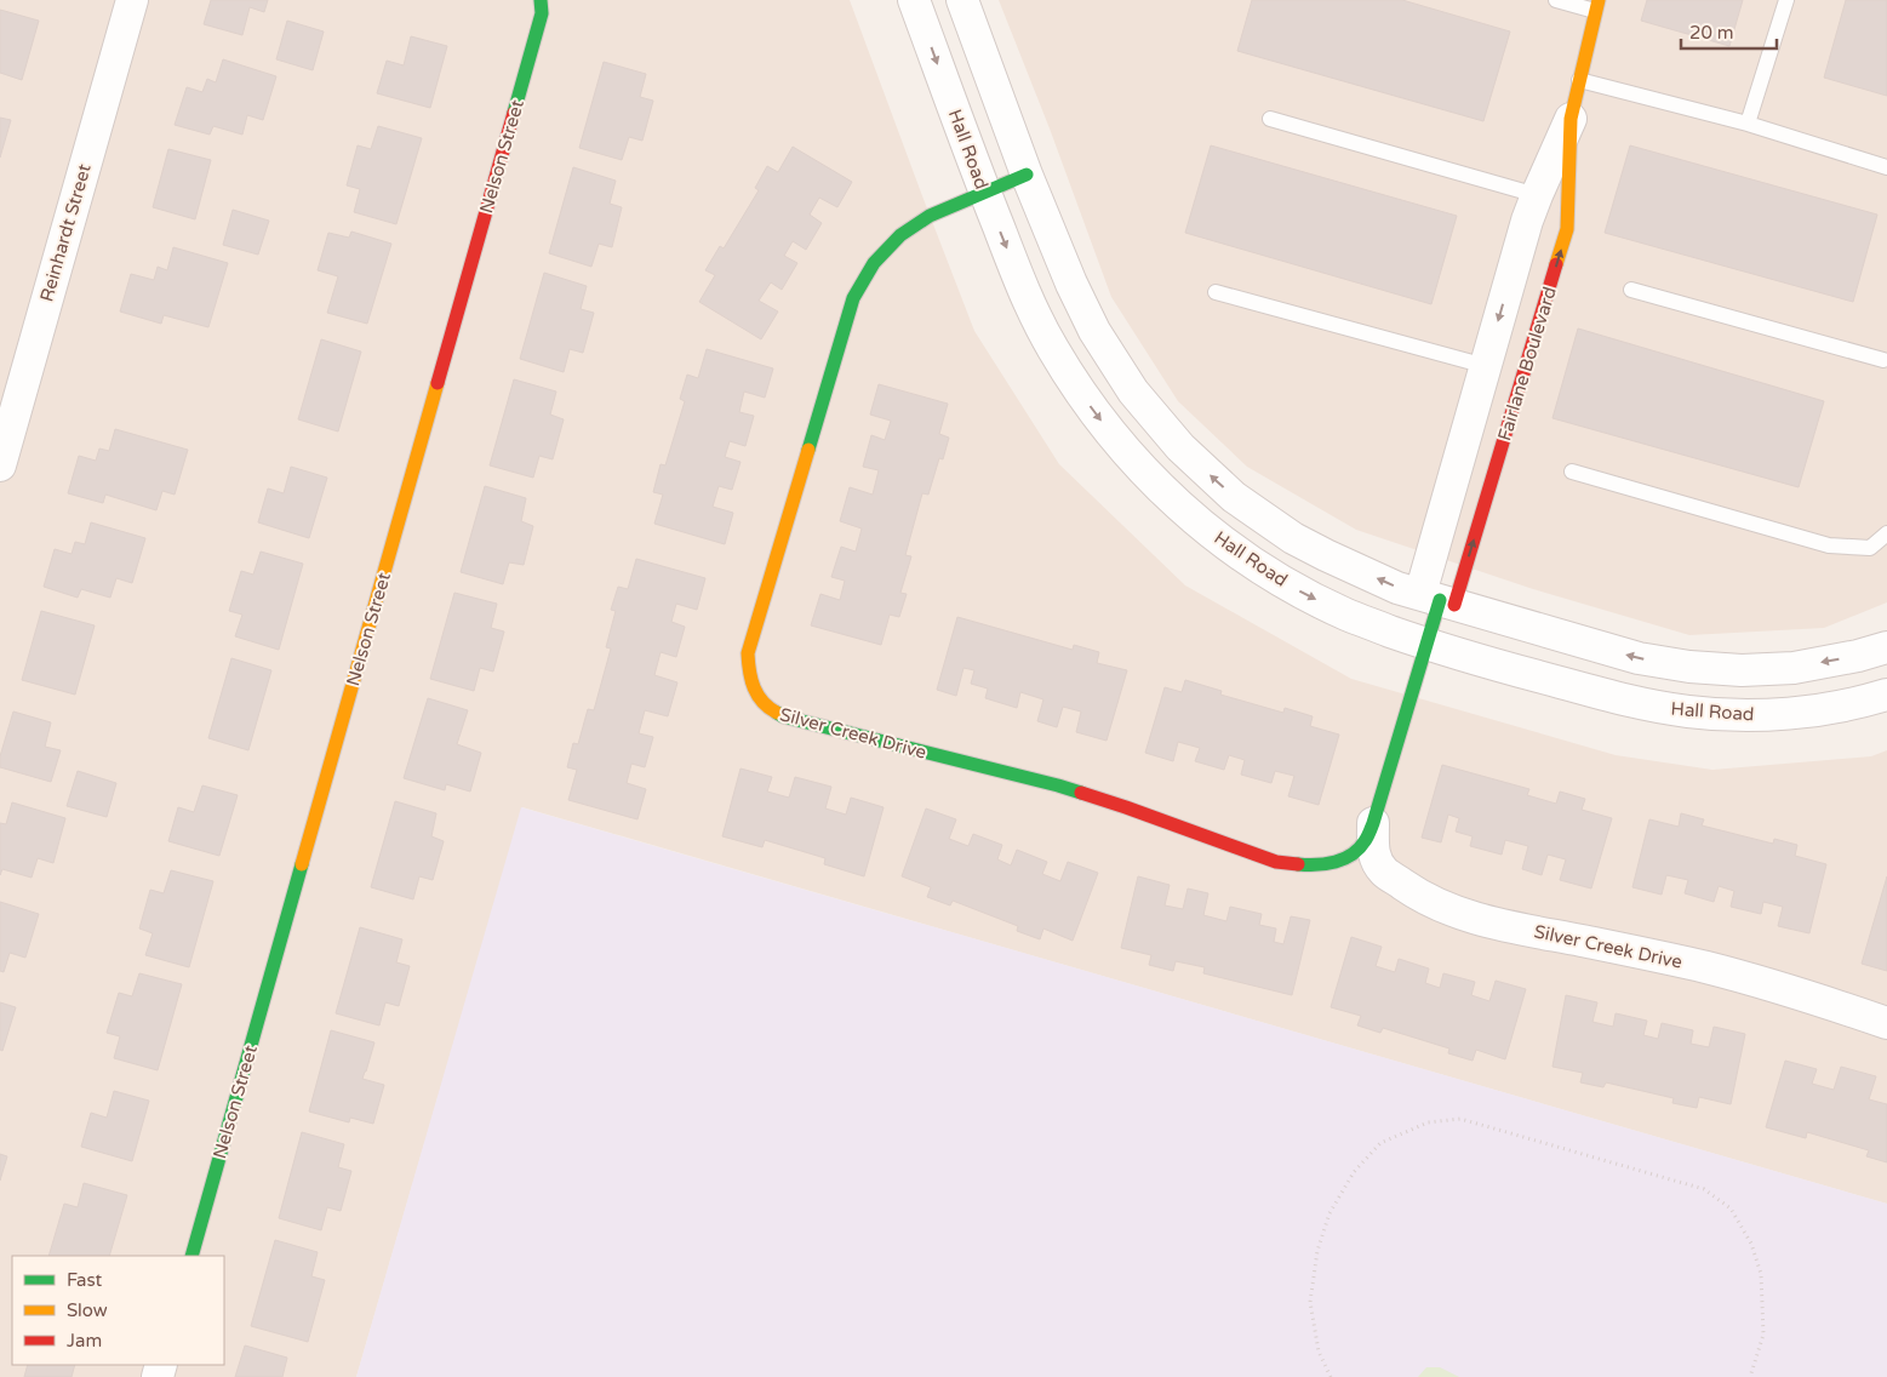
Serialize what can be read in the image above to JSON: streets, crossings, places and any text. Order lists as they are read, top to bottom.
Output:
{
  "streets": {
    "street": [
      "Hall Road",
      "Nelson Street",
      "Reinhardt Street",
      "Fairlane Boulevard",
      "Silver Creek Drive"
    ]
  },
  "crossings": [
    ["Hall Road", "Silver Creek Drive"],
    ["Fairlane Boulevard", "Silver Creek Drive"]
  ],
  "legend": ["Fast", "Slow", "Jam"],
  "scale_bar": "20 m"
}
